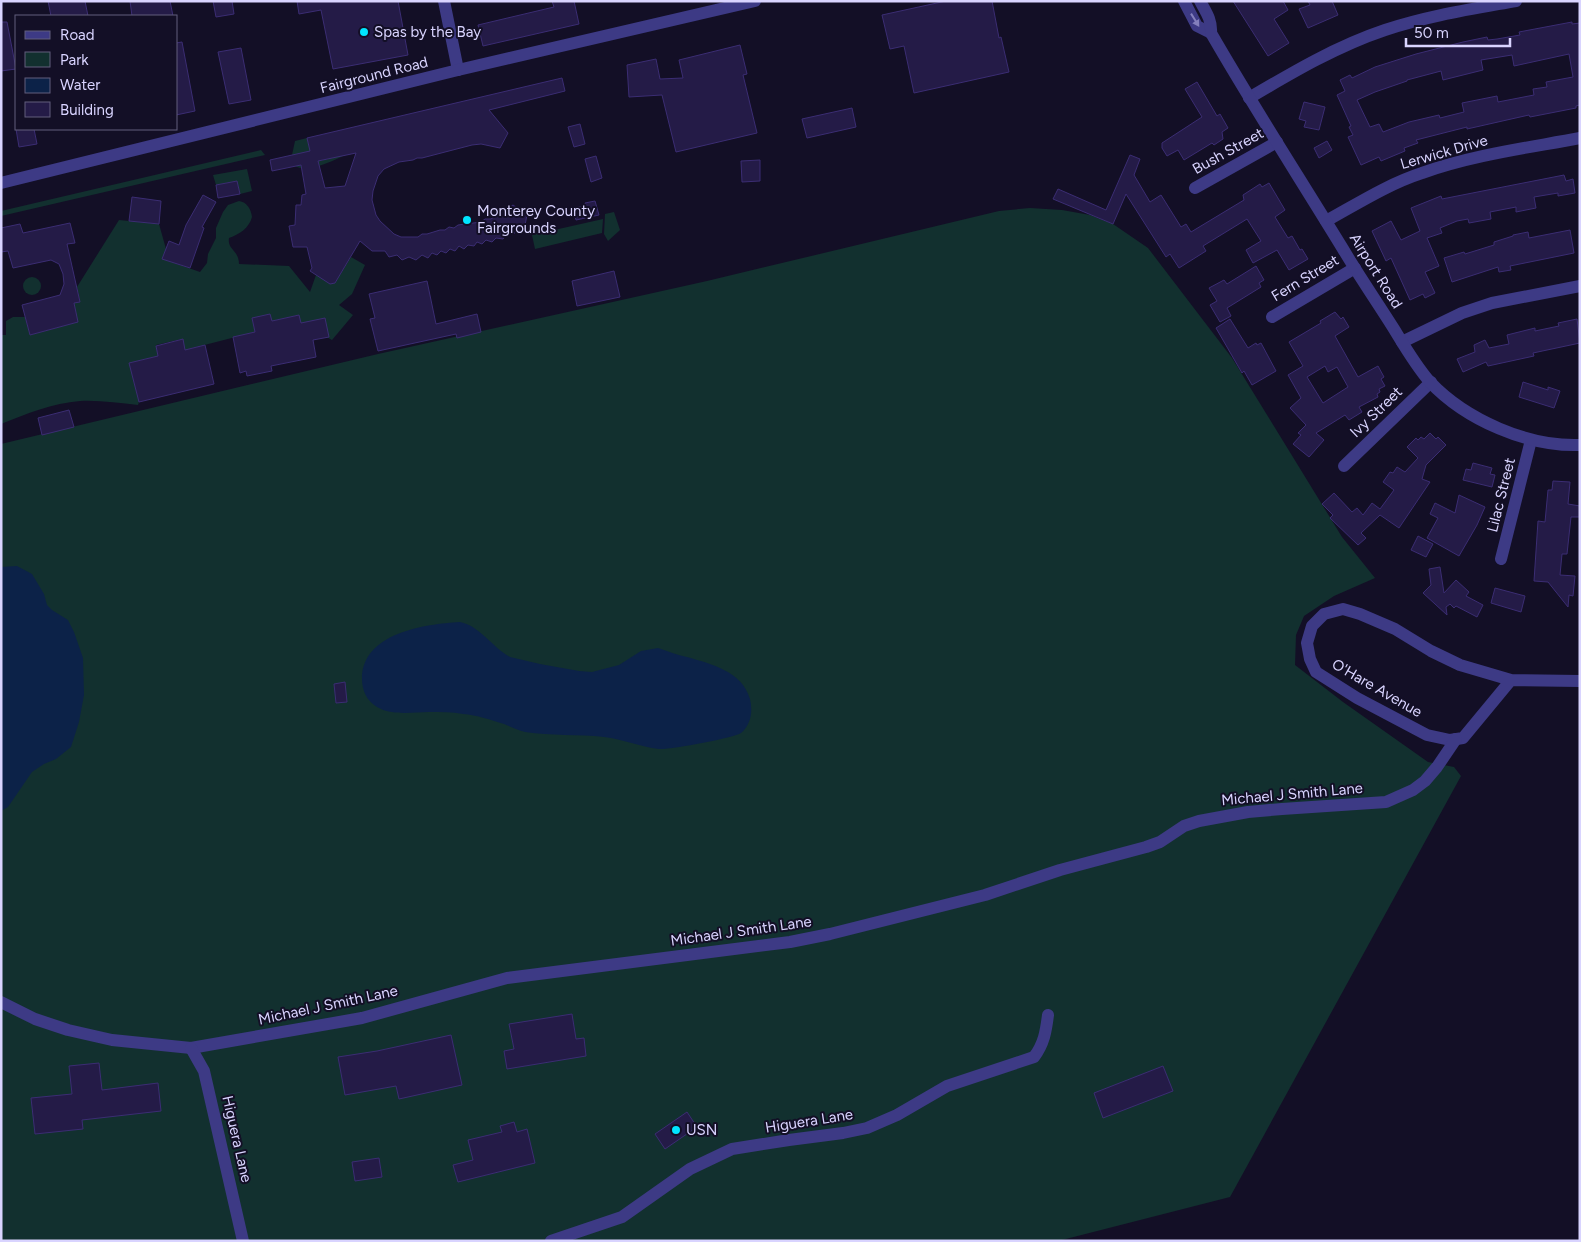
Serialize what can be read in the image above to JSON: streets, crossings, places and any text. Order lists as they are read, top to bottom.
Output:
{
  "streets": {
    "street": [
      "Fairground Road",
      "Bush Street",
      "Lerwick Drive",
      "Airport Road",
      "Fern Street",
      "Ivy Street",
      "Lilac Street",
      "O'Hare Avenue",
      "Michael J Smith Lane",
      "Higuera Lane"
    ]
  },
  "crossings": [
    ["Bush Street", "Airport Road"],
    ["Lerwick Drive", "Airport Road"],
    ["Airport Road", "Fern Street"],
    ["Airport Road", "Ivy Street"],
    ["Airport Road", "Lilac Street"],
    ["O'Hare Avenue", "Michael J Smith Lane"],
    ["Michael J Smith Lane", "Higuera Lane"]
  ],
  "places": ["Spas by the Bay", "Monterey County Fairgrounds", "USN"],
  "legend": [
    "Road",
    "Park",
    "Water",
    "Building"
  ],
  "scale_bar": "50 m"
}
